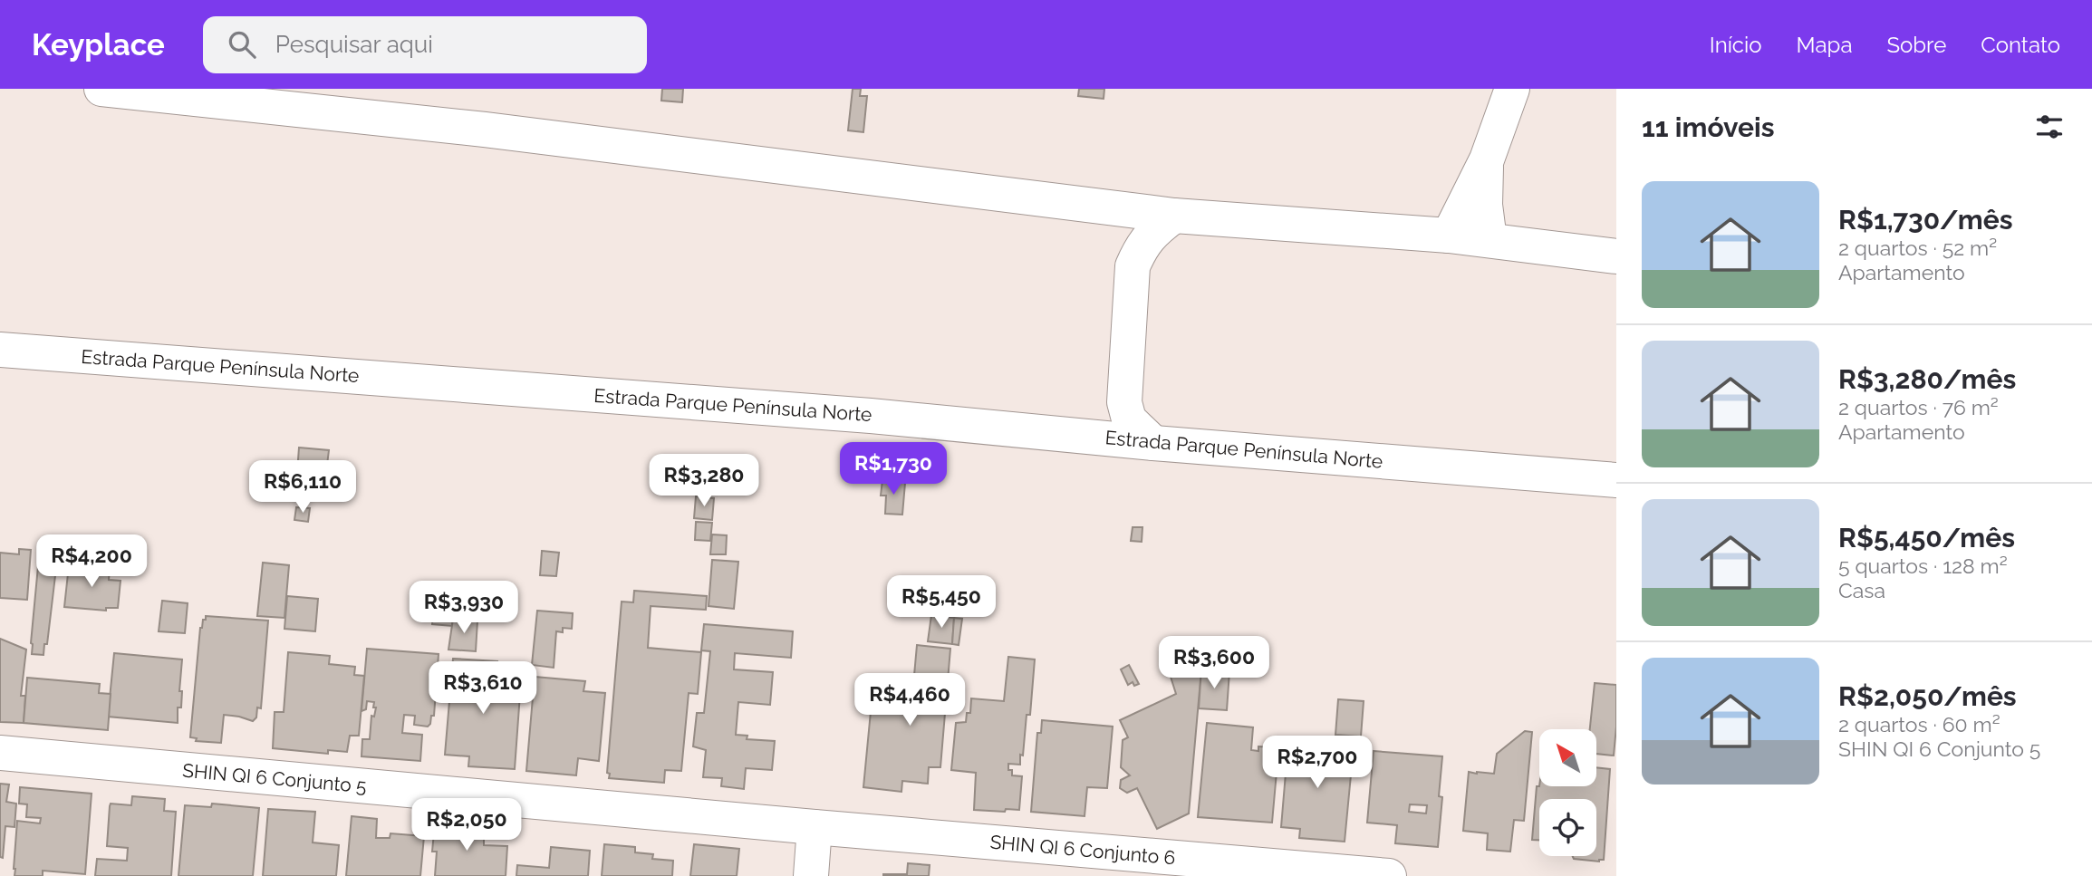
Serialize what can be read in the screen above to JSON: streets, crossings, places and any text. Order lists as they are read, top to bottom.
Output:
{
  "streets": {
    "main road": ["Estrada Parque Península Norte", "SHIN QI 6 Conjunto 5", "SHIN QI 6 Conjunto 6"]
  },
  "crossings": [
    ["SHIN QI 6 Conjunto 5", "SHIN QI 6 Conjunto 6"]
  ],
  "north": "top left",
  "page": {
    "header": "Keyplace",
    "search": "Pesquisar aqui",
    "nav": [
      "Início",
      "Mapa",
      "Sobre",
      "Contato"
    ],
    "heading": "11 imóveis",
    "list": [
      {
        "name": "R$1,730/mês",
        "note": "2 quartos · 52 m² · Apartamento"
      },
      {
        "name": "R$3,280/mês",
        "note": "2 quartos · 76 m² · Apartamento"
      },
      {
        "name": "R$5,450/mês",
        "note": "5 quartos · 128 m² · Casa"
      },
      {
        "name": "R$2,050/mês",
        "note": "2 quartos · 60 m² · SHIN QI 6 Conjunto 5"
      }
    ],
    "price": [
      "R$1,730",
      "R$3,280",
      "R$6,110",
      "R$4,200",
      "R$5,450",
      "R$3,930",
      "R$3,600",
      "R$3,610",
      "R$4,460",
      "R$2,700",
      "R$2,050"
    ]
  }
}
